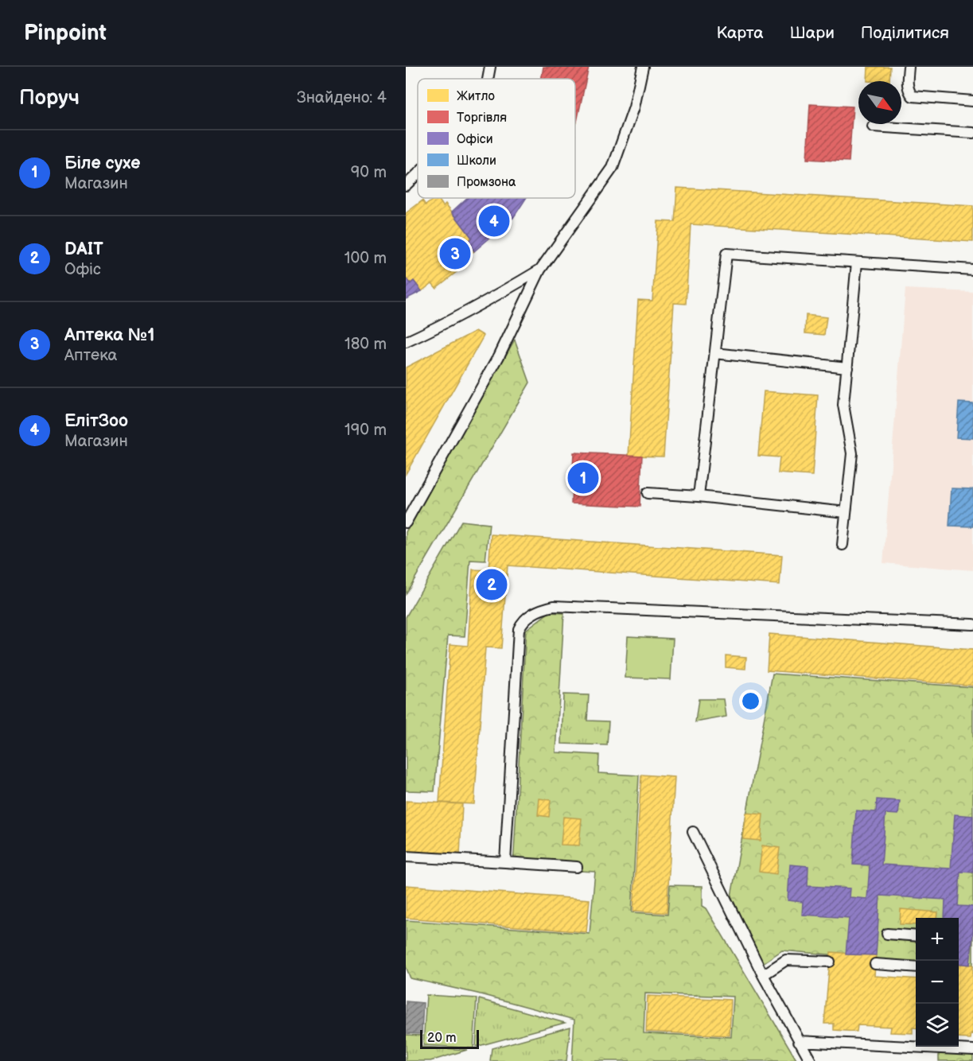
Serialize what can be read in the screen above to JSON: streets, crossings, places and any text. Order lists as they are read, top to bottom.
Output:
{
  "legend": [
    "Житло",
    "Торгівля",
    "Офіси",
    "Школи",
    "Промзона"
  ],
  "scale_bar": "20 m",
  "north": "bottom right",
  "page": {
    "header": "Pinpoint",
    "nav": ["Карта", "Шари", "Поділитися"],
    "heading": ["Поруч", "Знайдено: 4"],
    "list": [
      {
        "mark": "1",
        "name": "Біле сухе",
        "note": "Магазин",
        "value": "90 m"
      },
      {
        "mark": "2",
        "name": "DAIT",
        "note": "Офіс",
        "value": "100 m"
      },
      {
        "mark": "3",
        "name": "Аптека №1",
        "note": "Аптека",
        "value": "180 m"
      },
      {
        "mark": "4",
        "name": "ЕлітЗоо",
        "note": "Магазин",
        "value": "190 m"
      }
    ],
    "pins": [
      "4",
      "3",
      "1",
      "2"
    ],
    "map_buttons": ["+", "−"],
    "scale": "20 m"
  }
}
